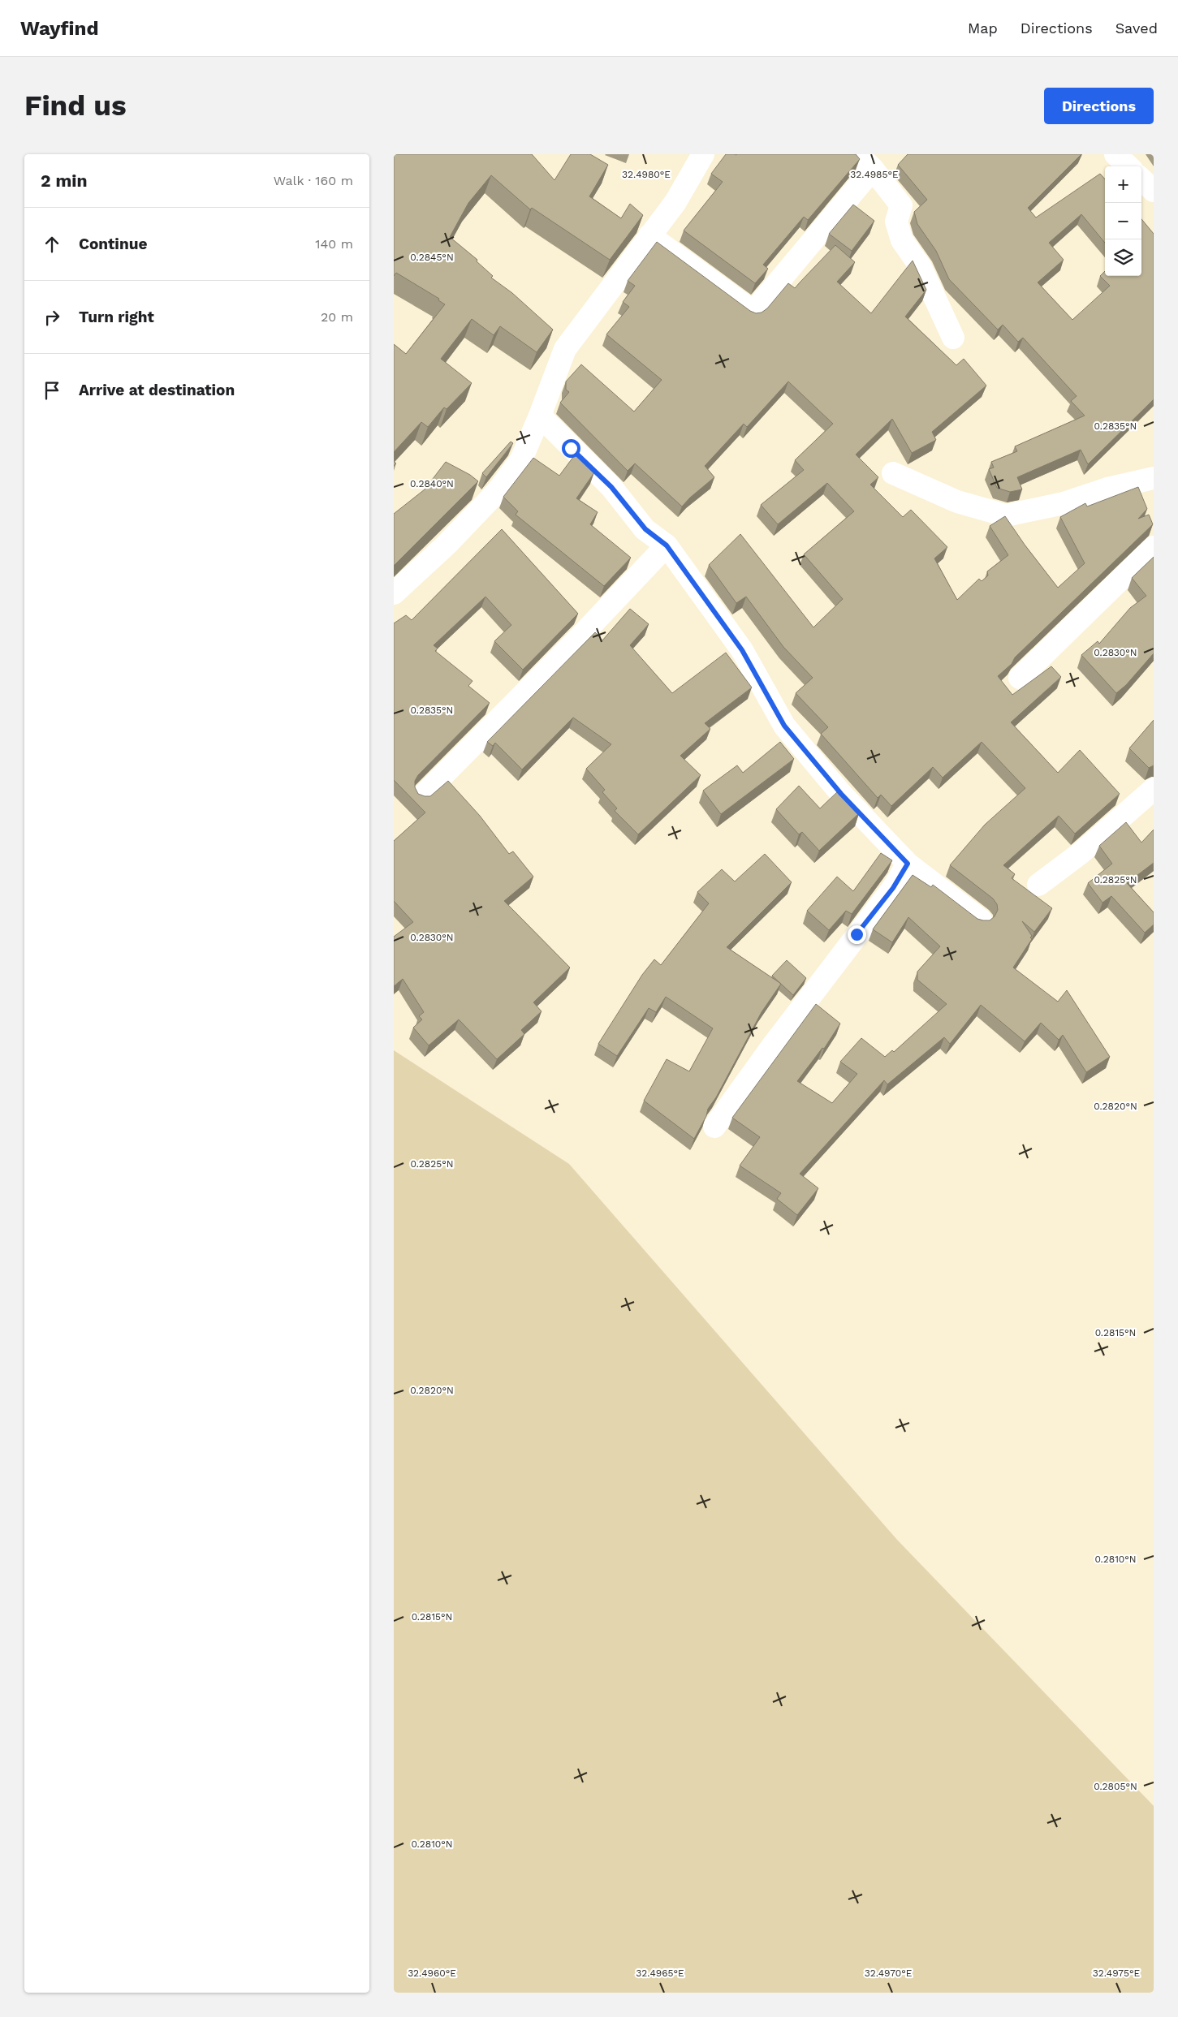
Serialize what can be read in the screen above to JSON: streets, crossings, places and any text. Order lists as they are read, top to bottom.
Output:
{
  "page": {
    "header": "Wayfind",
    "nav": ["Map", "Directions", "Saved"],
    "buttons": "Directions",
    "title": "Find us",
    "heading": ["2 min", "Walk · 160 m"],
    "map_buttons": ["+", "−"],
    "list": [
      ["Continue", "140 m"],
      ["Turn right", "20 m"],
      "Arrive at destination"
    ]
  },
  "coordinates": [
    "32.4980°E",
    "32.4985°E",
    "0.2845°N",
    "0.2835°N",
    "0.2840°N",
    "0.2830°N",
    "0.2825°N",
    "0.2820°N",
    "0.2815°N",
    "0.2810°N",
    "0.2805°N",
    "32.4960°E",
    "32.4965°E",
    "32.4970°E",
    "32.4975°E"
  ]
}
